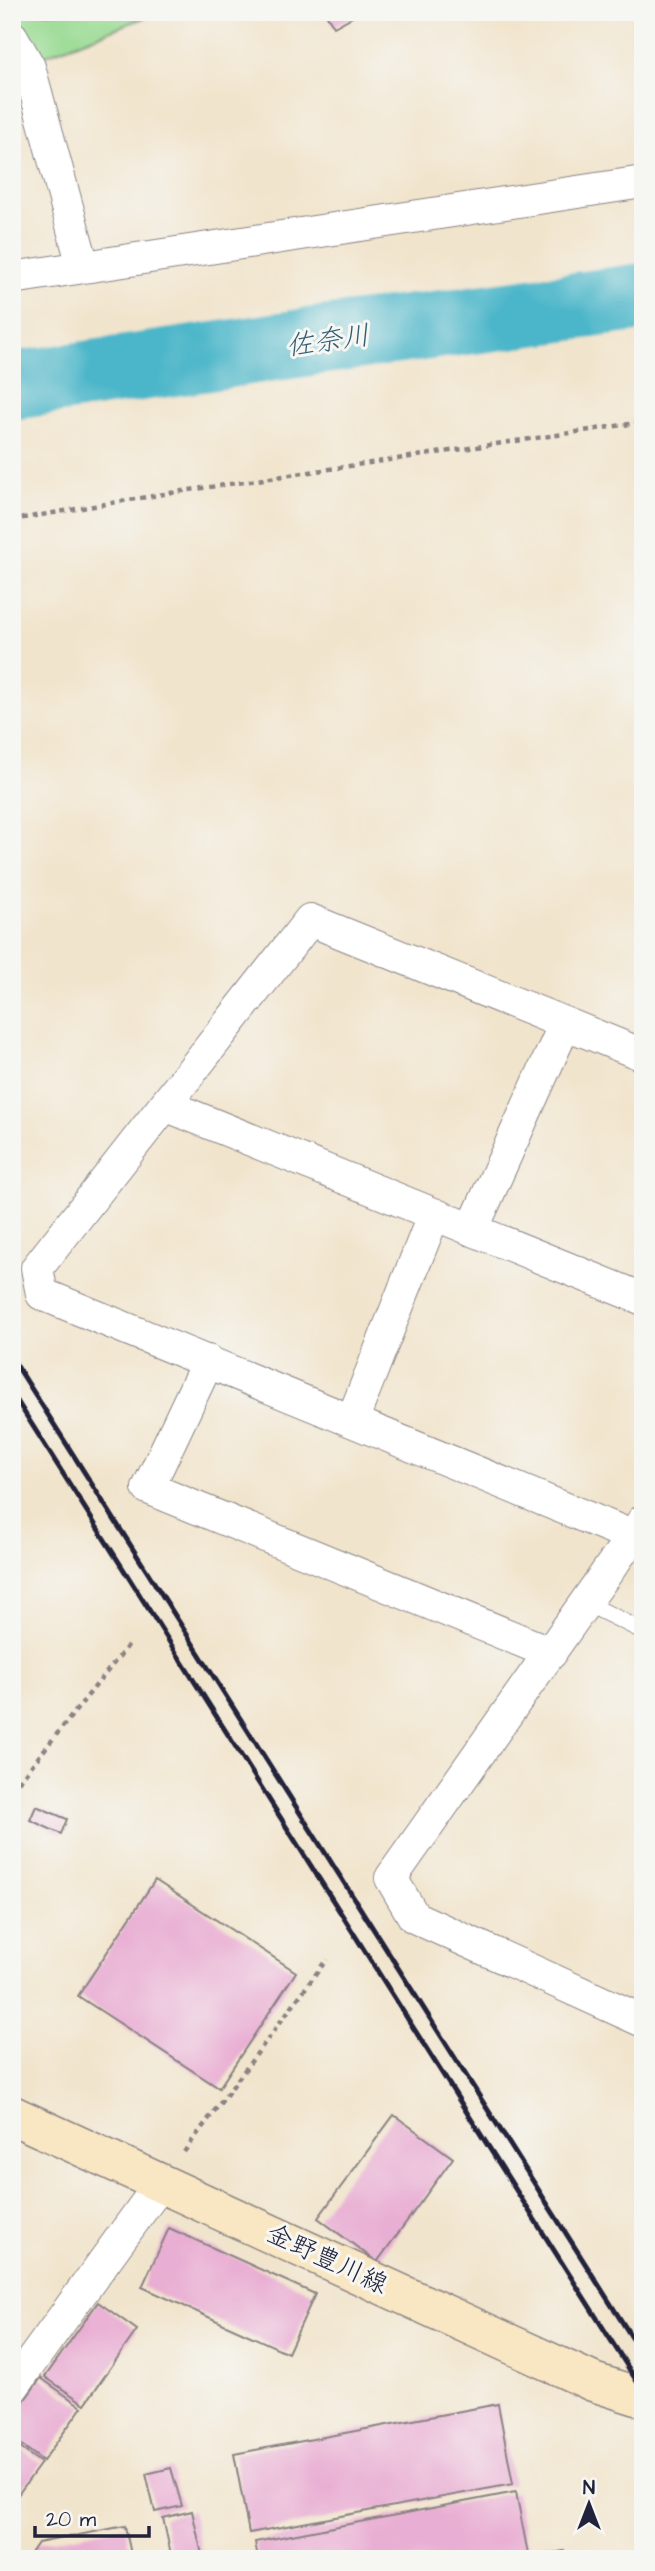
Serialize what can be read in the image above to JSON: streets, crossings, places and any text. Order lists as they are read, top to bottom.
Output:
{
  "streets": {
    "main road": ["金野豊川線"]
  },
  "water": ["佐奈川"],
  "scale_bar": "20 m",
  "north": "top"
}
